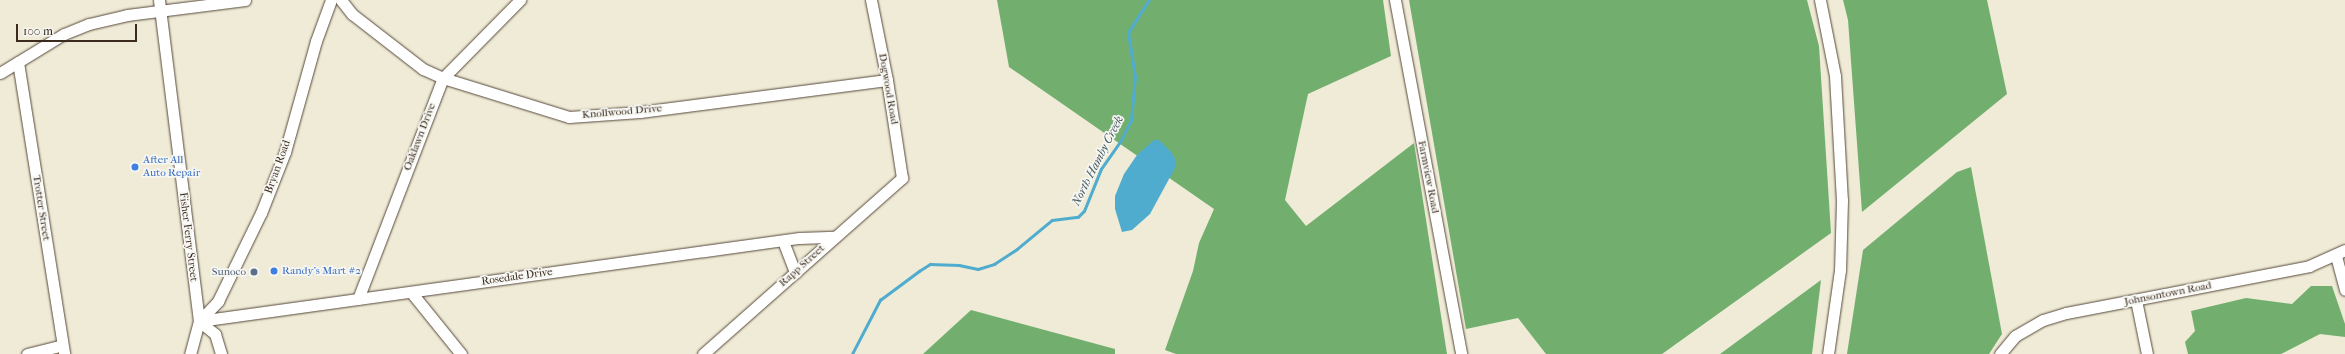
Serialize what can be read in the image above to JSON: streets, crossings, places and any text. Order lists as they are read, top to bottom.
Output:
{
  "streets": {
    "street": [
      "Dogwood Road",
      "Knollwood Drive",
      "Oaklawn Drive",
      "Bryan Road",
      "Farmview Road",
      "Trotter Street",
      "Fisher Ferry Street",
      "Rapp Street",
      "Rosedale Drive",
      "Johnsontown Road"
    ]
  },
  "crossings": [
    ["Dogwood Road", "Knollwood Drive"],
    ["Dogwood Road", "Rapp Street"],
    ["Knollwood Drive", "Oaklawn Drive"],
    ["Oaklawn Drive", "Rosedale Drive"],
    ["Bryan Road", "Fisher Ferry Street"],
    ["Bryan Road", "Rosedale Drive"],
    ["Fisher Ferry Street", "Rosedale Drive"],
    ["Rapp Street", "Rosedale Drive"]
  ],
  "water": ["North Hamby Creek"],
  "places": ["After All Auto Repair", "Randy's Mart #2", "Sunoco"],
  "scale_bar": "100 m"
}
